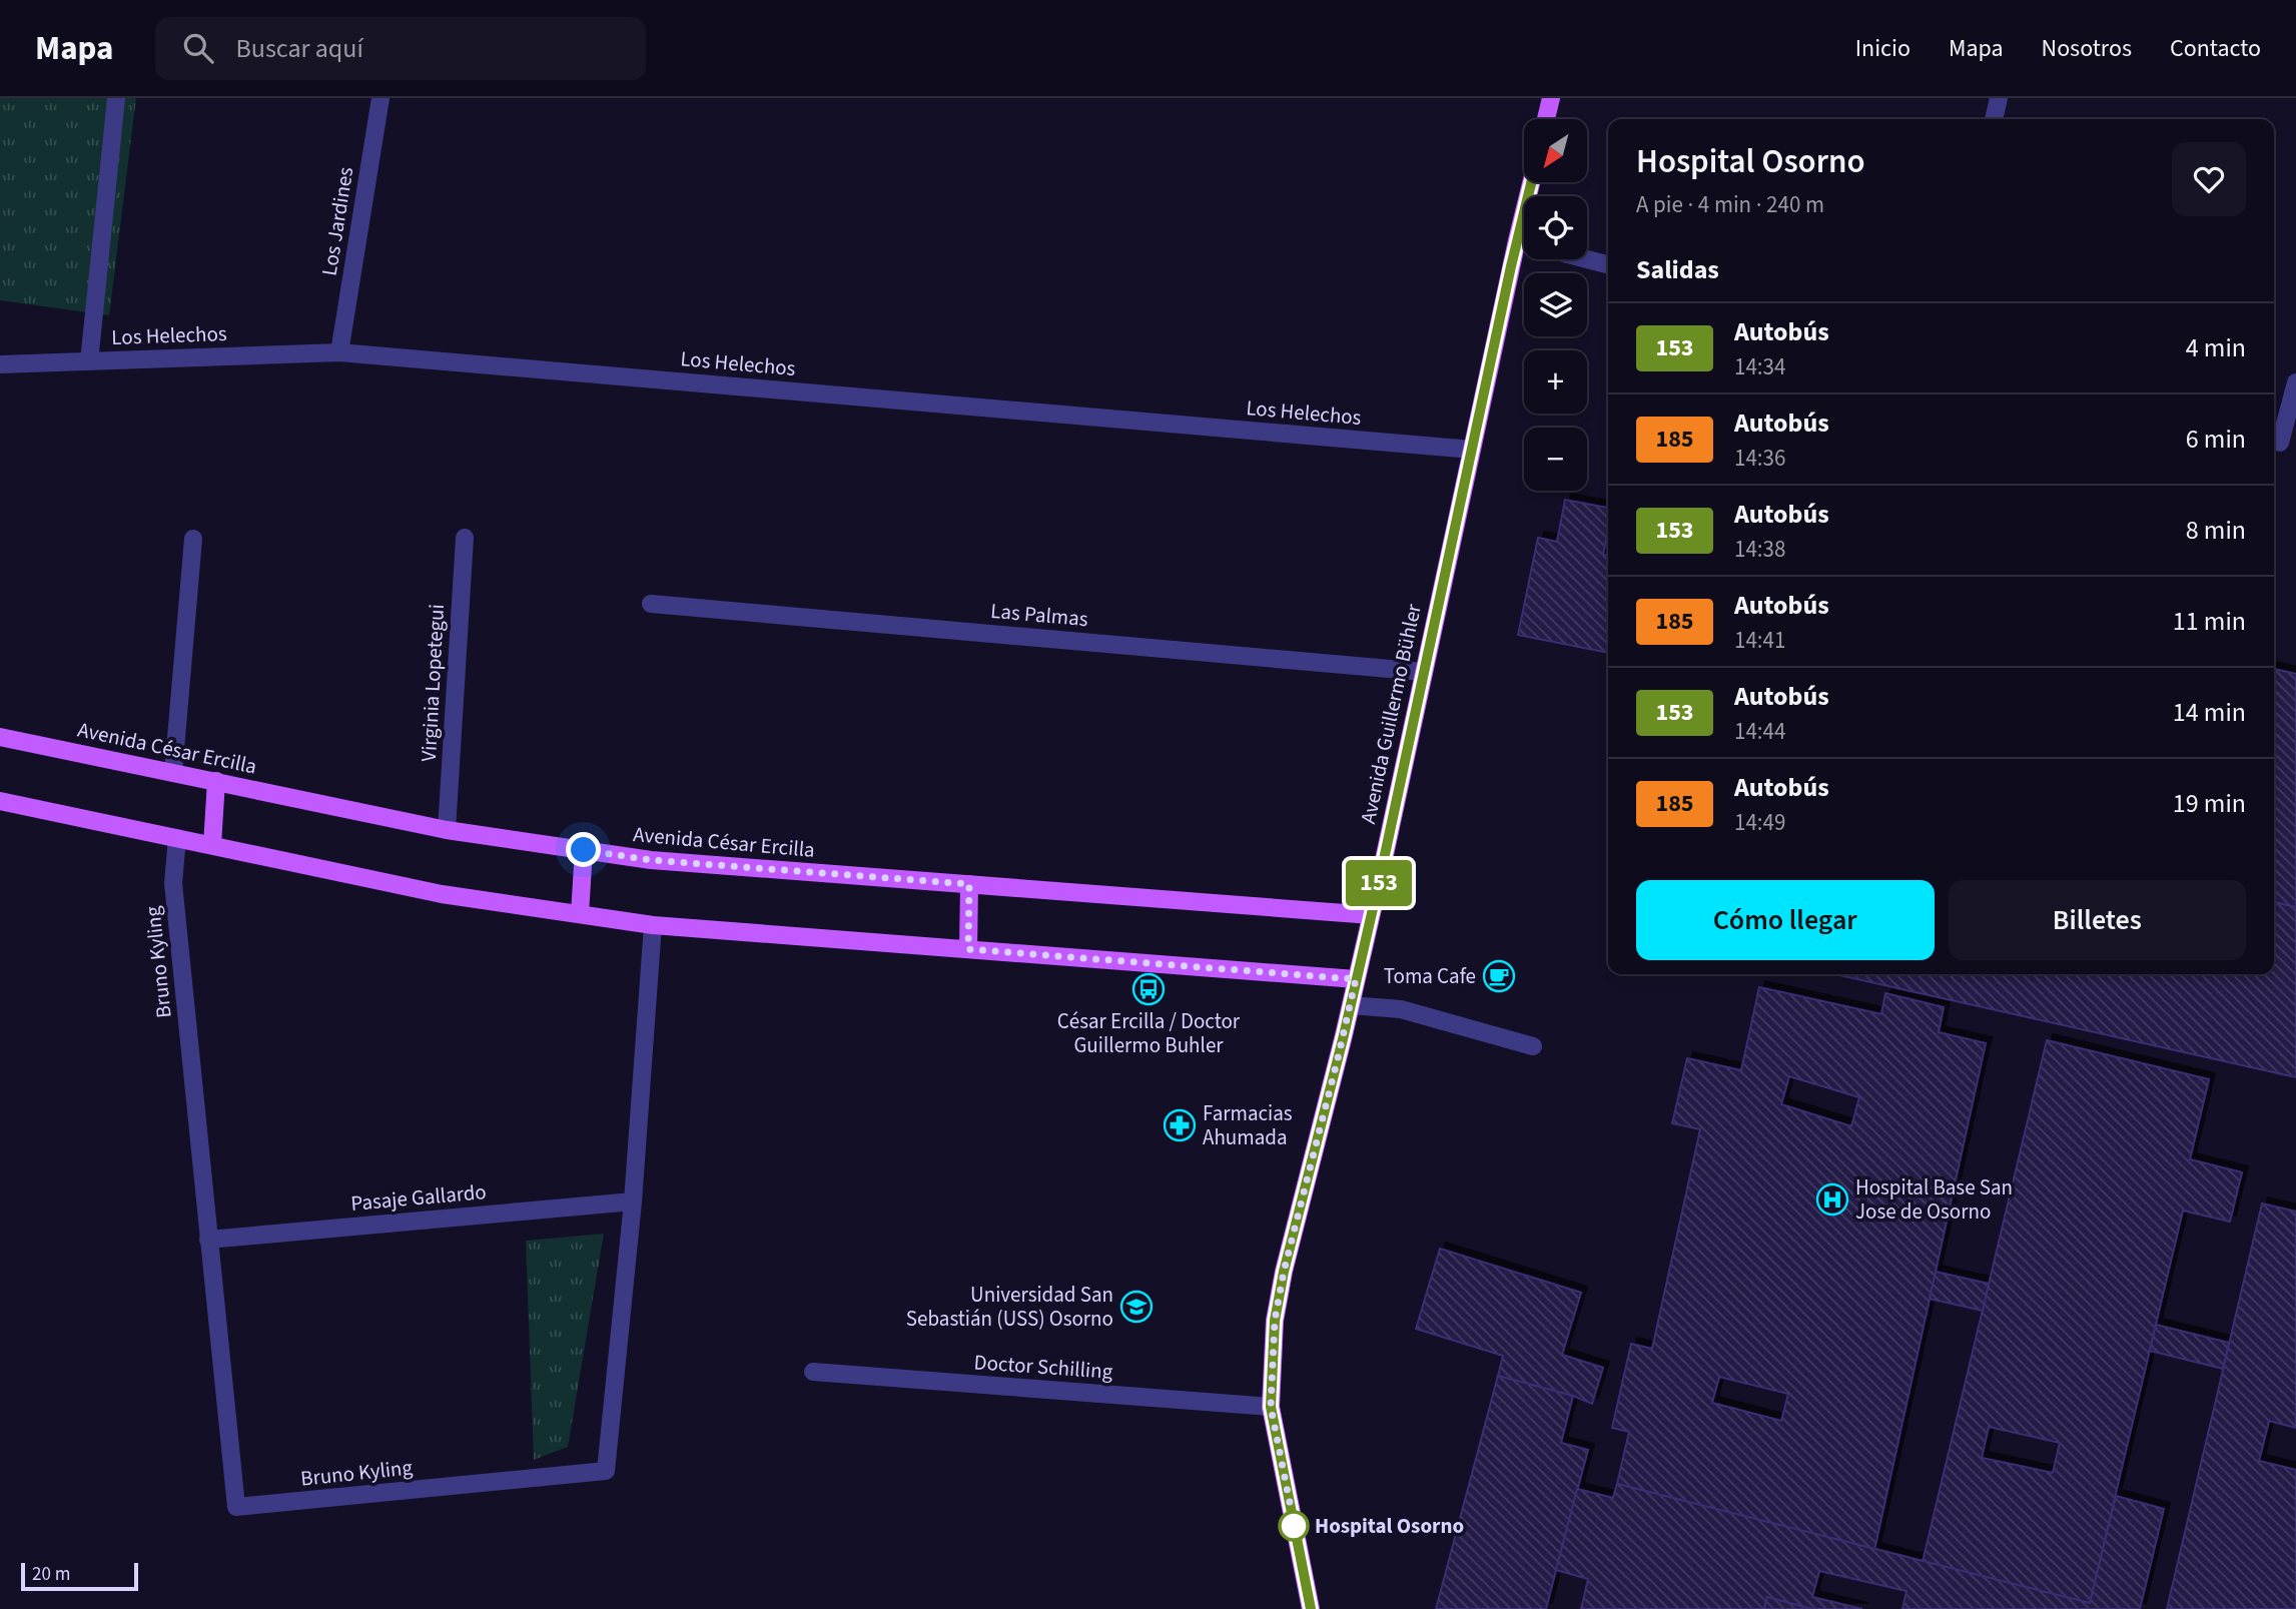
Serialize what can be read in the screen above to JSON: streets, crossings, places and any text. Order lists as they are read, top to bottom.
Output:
{
  "streets": {
    "main road": ["Avenida Guillermo Bühler", "Avenida César Ercilla"],
    "street": [
      "Los Jardines",
      "Los Helechos",
      "Las Palmas",
      "Virginia Lopetegui",
      "Bruno Kyling",
      "Pasaje Gallardo",
      "Doctor Schilling"
    ]
  },
  "crossings": [
    ["Los Jardines", "Los Helechos"],
    ["Los Helechos", "Avenida Guillermo Bühler"],
    ["Las Palmas", "Avenida Guillermo Bühler"],
    ["Virginia Lopetegui", "Avenida César Ercilla"],
    ["Avenida Guillermo Bühler", "Avenida César Ercilla"],
    ["Avenida Guillermo Bühler", "Doctor Schilling"],
    ["Bruno Kyling", "Pasaje Gallardo"]
  ],
  "places": {
    "cafe": ["Toma Cafe"],
    "bus stop": ["César Ercilla / Doctor Guillermo Buhler"],
    "pharmacy": ["Farmacias Ahumada"],
    "hospital": ["Hospital Base San Jose de Osorno"],
    "school or university": ["Universidad San Sebastián (USS) Osorno"],
    "other": ["Hospital Osorno"]
  },
  "lines": ["bus line 153"],
  "scale_bar": "20 m",
  "north": "bottom left",
  "page": {
    "header": "Mapa",
    "search": "Buscar aquí",
    "nav": [
      "Inicio",
      "Mapa",
      "Nosotros",
      "Contacto"
    ],
    "on_map": "153",
    "map_buttons": ["+", "−"],
    "heading": [
      ["Hospital Osorno", "A pie · 4 min · 240 m"],
      "Salidas"
    ],
    "list": [
      {
        "mark": "153",
        "name": "Autobús",
        "note": "14:34",
        "value": "4 min"
      },
      {
        "mark": "185",
        "name": "Autobús",
        "note": "14:36",
        "value": "6 min"
      },
      {
        "mark": "153",
        "name": "Autobús",
        "note": "14:38",
        "value": "8 min"
      },
      {
        "mark": "185",
        "name": "Autobús",
        "note": "14:41",
        "value": "11 min"
      },
      {
        "mark": "153",
        "name": "Autobús",
        "note": "14:44",
        "value": "14 min"
      },
      {
        "mark": "185",
        "name": "Autobús",
        "note": "14:49",
        "value": "19 min"
      }
    ],
    "buttons": ["Cómo llegar", "Billetes"],
    "scale": "20 m"
  }
}
